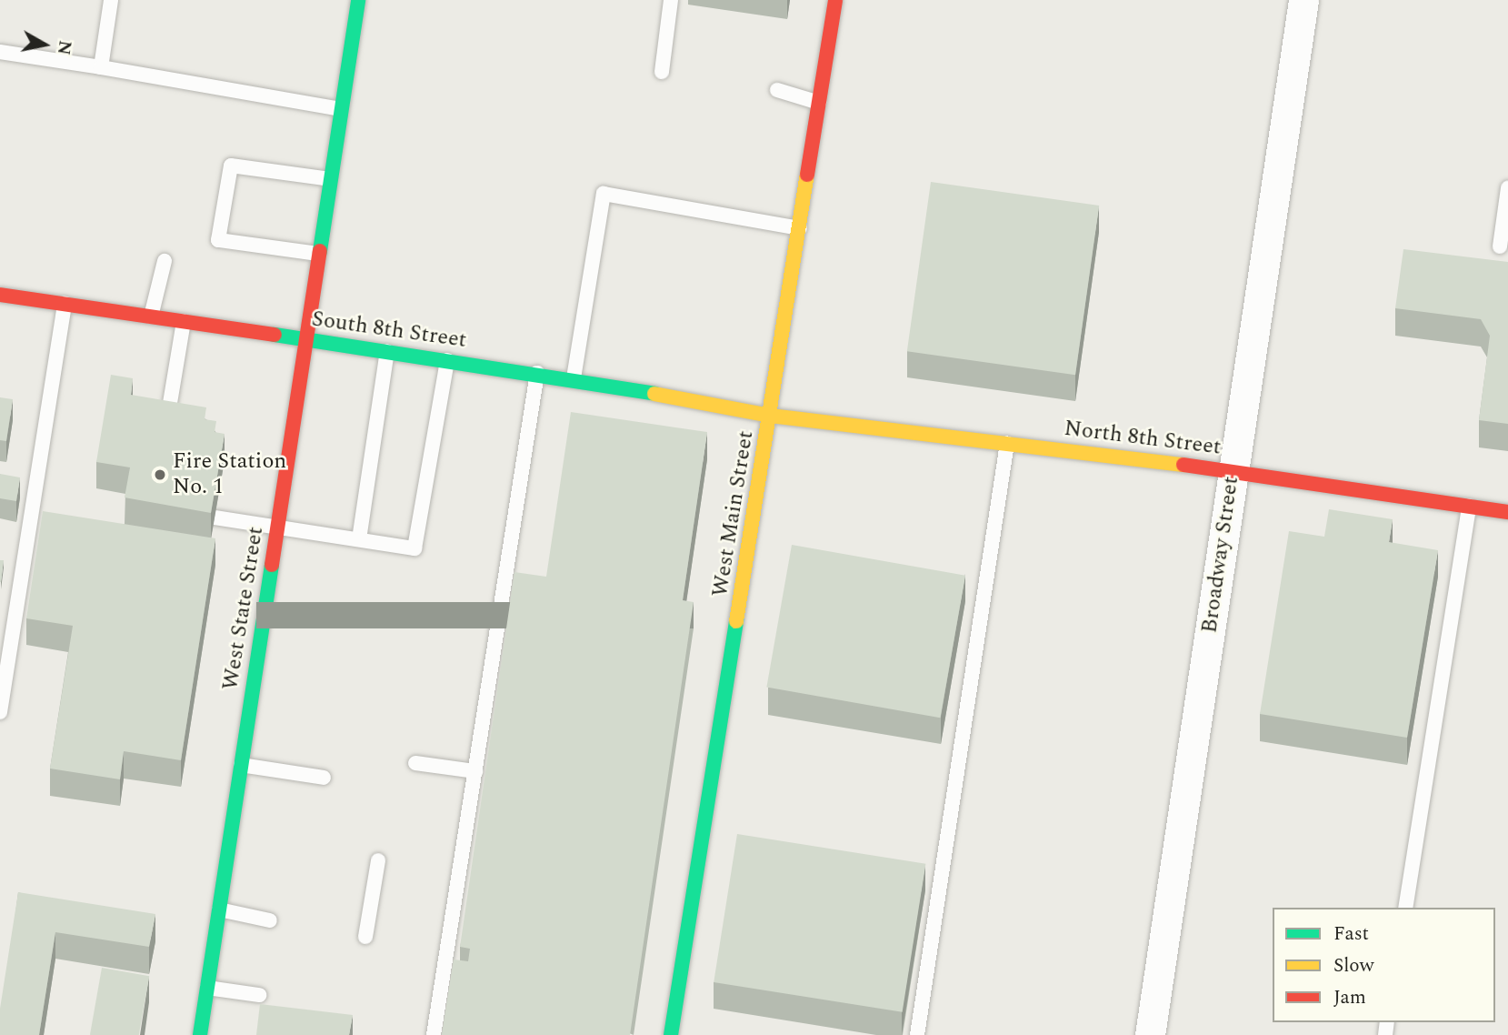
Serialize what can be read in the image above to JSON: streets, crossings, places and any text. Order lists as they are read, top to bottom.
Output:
{
  "streets": {
    "street": [
      "South 8th Street",
      "North 8th Street",
      "West Main Street",
      "Broadway Street",
      "West State Street"
    ]
  },
  "crossings": [
    ["South 8th Street", "North 8th Street"],
    ["South 8th Street", "West Main Street"],
    ["South 8th Street", "West State Street"],
    ["North 8th Street", "West Main Street"],
    ["North 8th Street", "Broadway Street"]
  ],
  "places": ["Fire Station No. 1"],
  "legend": ["Fast", "Slow", "Jam"],
  "north": "right"
}
